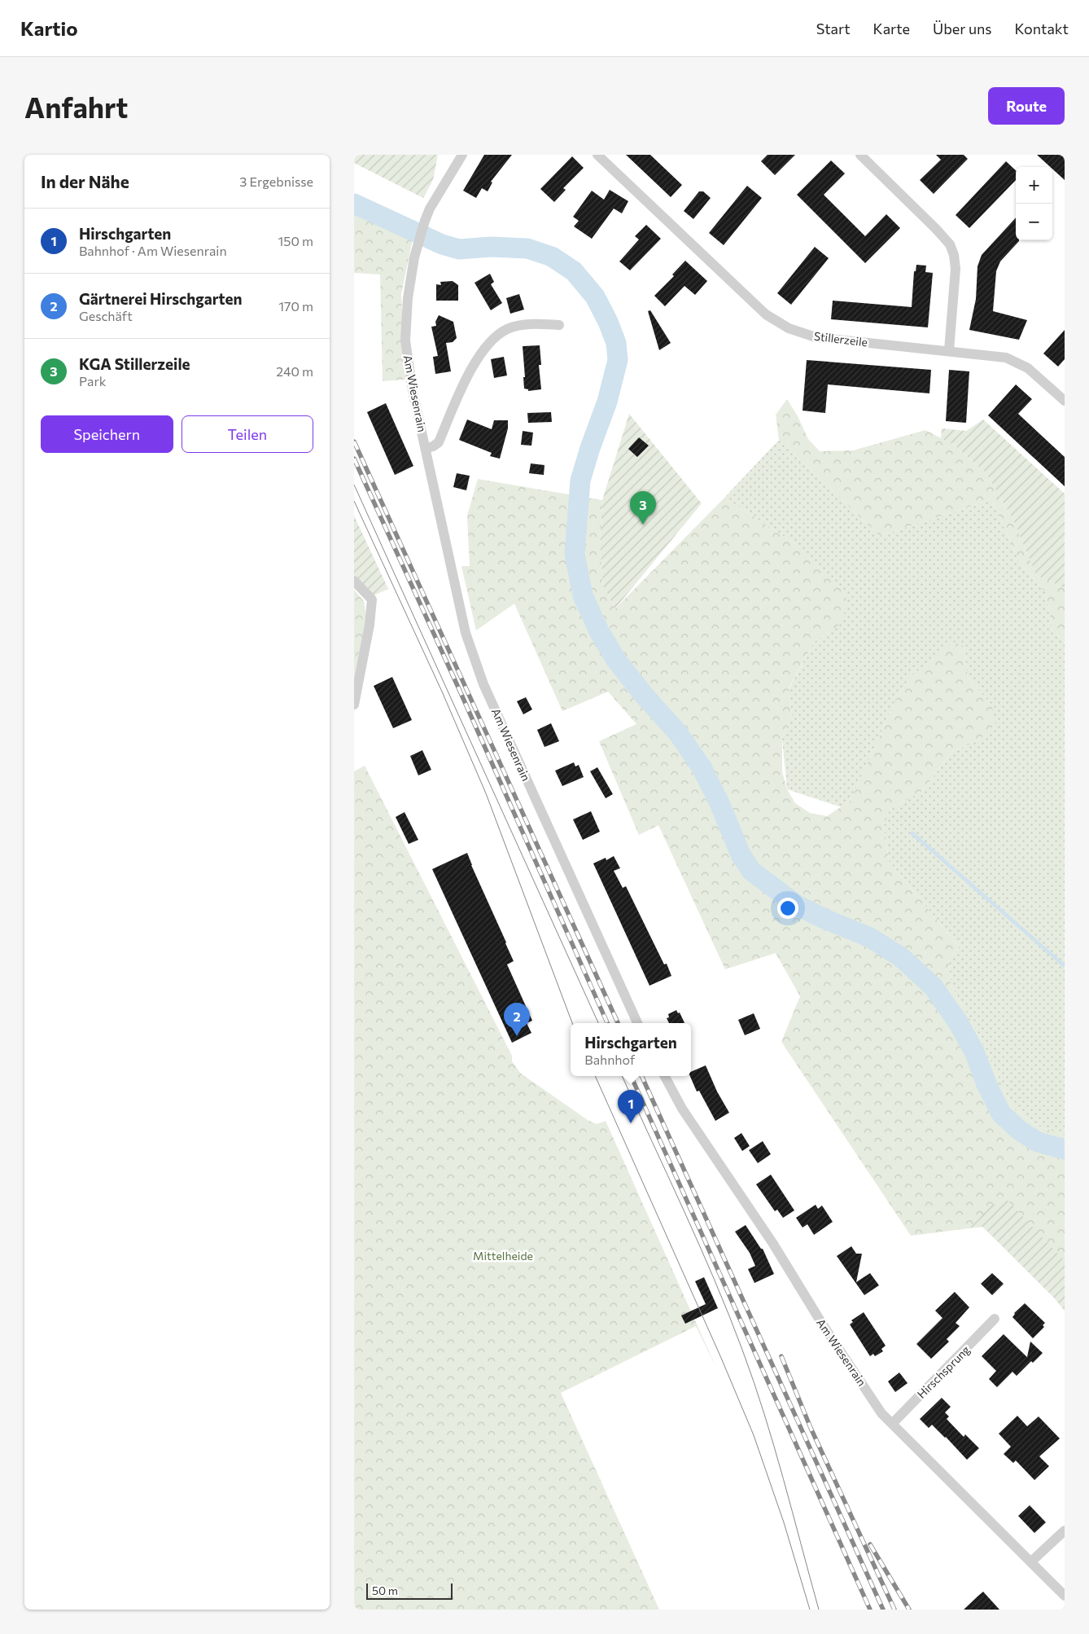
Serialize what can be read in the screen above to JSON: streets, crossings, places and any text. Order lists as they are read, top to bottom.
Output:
{
  "streets": {
    "street": ["Stillerzeile", "Am Wiesenrain", "Hirschsprung"]
  },
  "crossings": [
    ["Am Wiesenrain", "Hirschsprung"]
  ],
  "parks": ["Mittelheide"],
  "scale_bar": "50 m",
  "page": {
    "header": "Kartio",
    "nav": [
      "Start",
      "Karte",
      "Über uns",
      "Kontakt"
    ],
    "buttons": [
      "Route",
      ["Speichern", "Teilen"]
    ],
    "title": "Anfahrt",
    "heading": ["In der Nähe", "3 Ergebnisse"],
    "map_buttons": ["+", "−"],
    "list": [
      {
        "mark": "1",
        "name": "Hirschgarten",
        "note": "Bahnhof · Am Wiesenrain",
        "value": "150 m"
      },
      {
        "mark": "2",
        "name": "Gärtnerei Hirschgarten",
        "note": "Geschäft",
        "value": "170 m"
      },
      {
        "mark": "3",
        "name": "KGA Stillerzeile",
        "note": "Park",
        "value": "240 m"
      }
    ],
    "pins": ["3", "2", "1"],
    "popup": ["Hirschgarten", "Bahnhof"],
    "scale": "50 m"
  }
}
